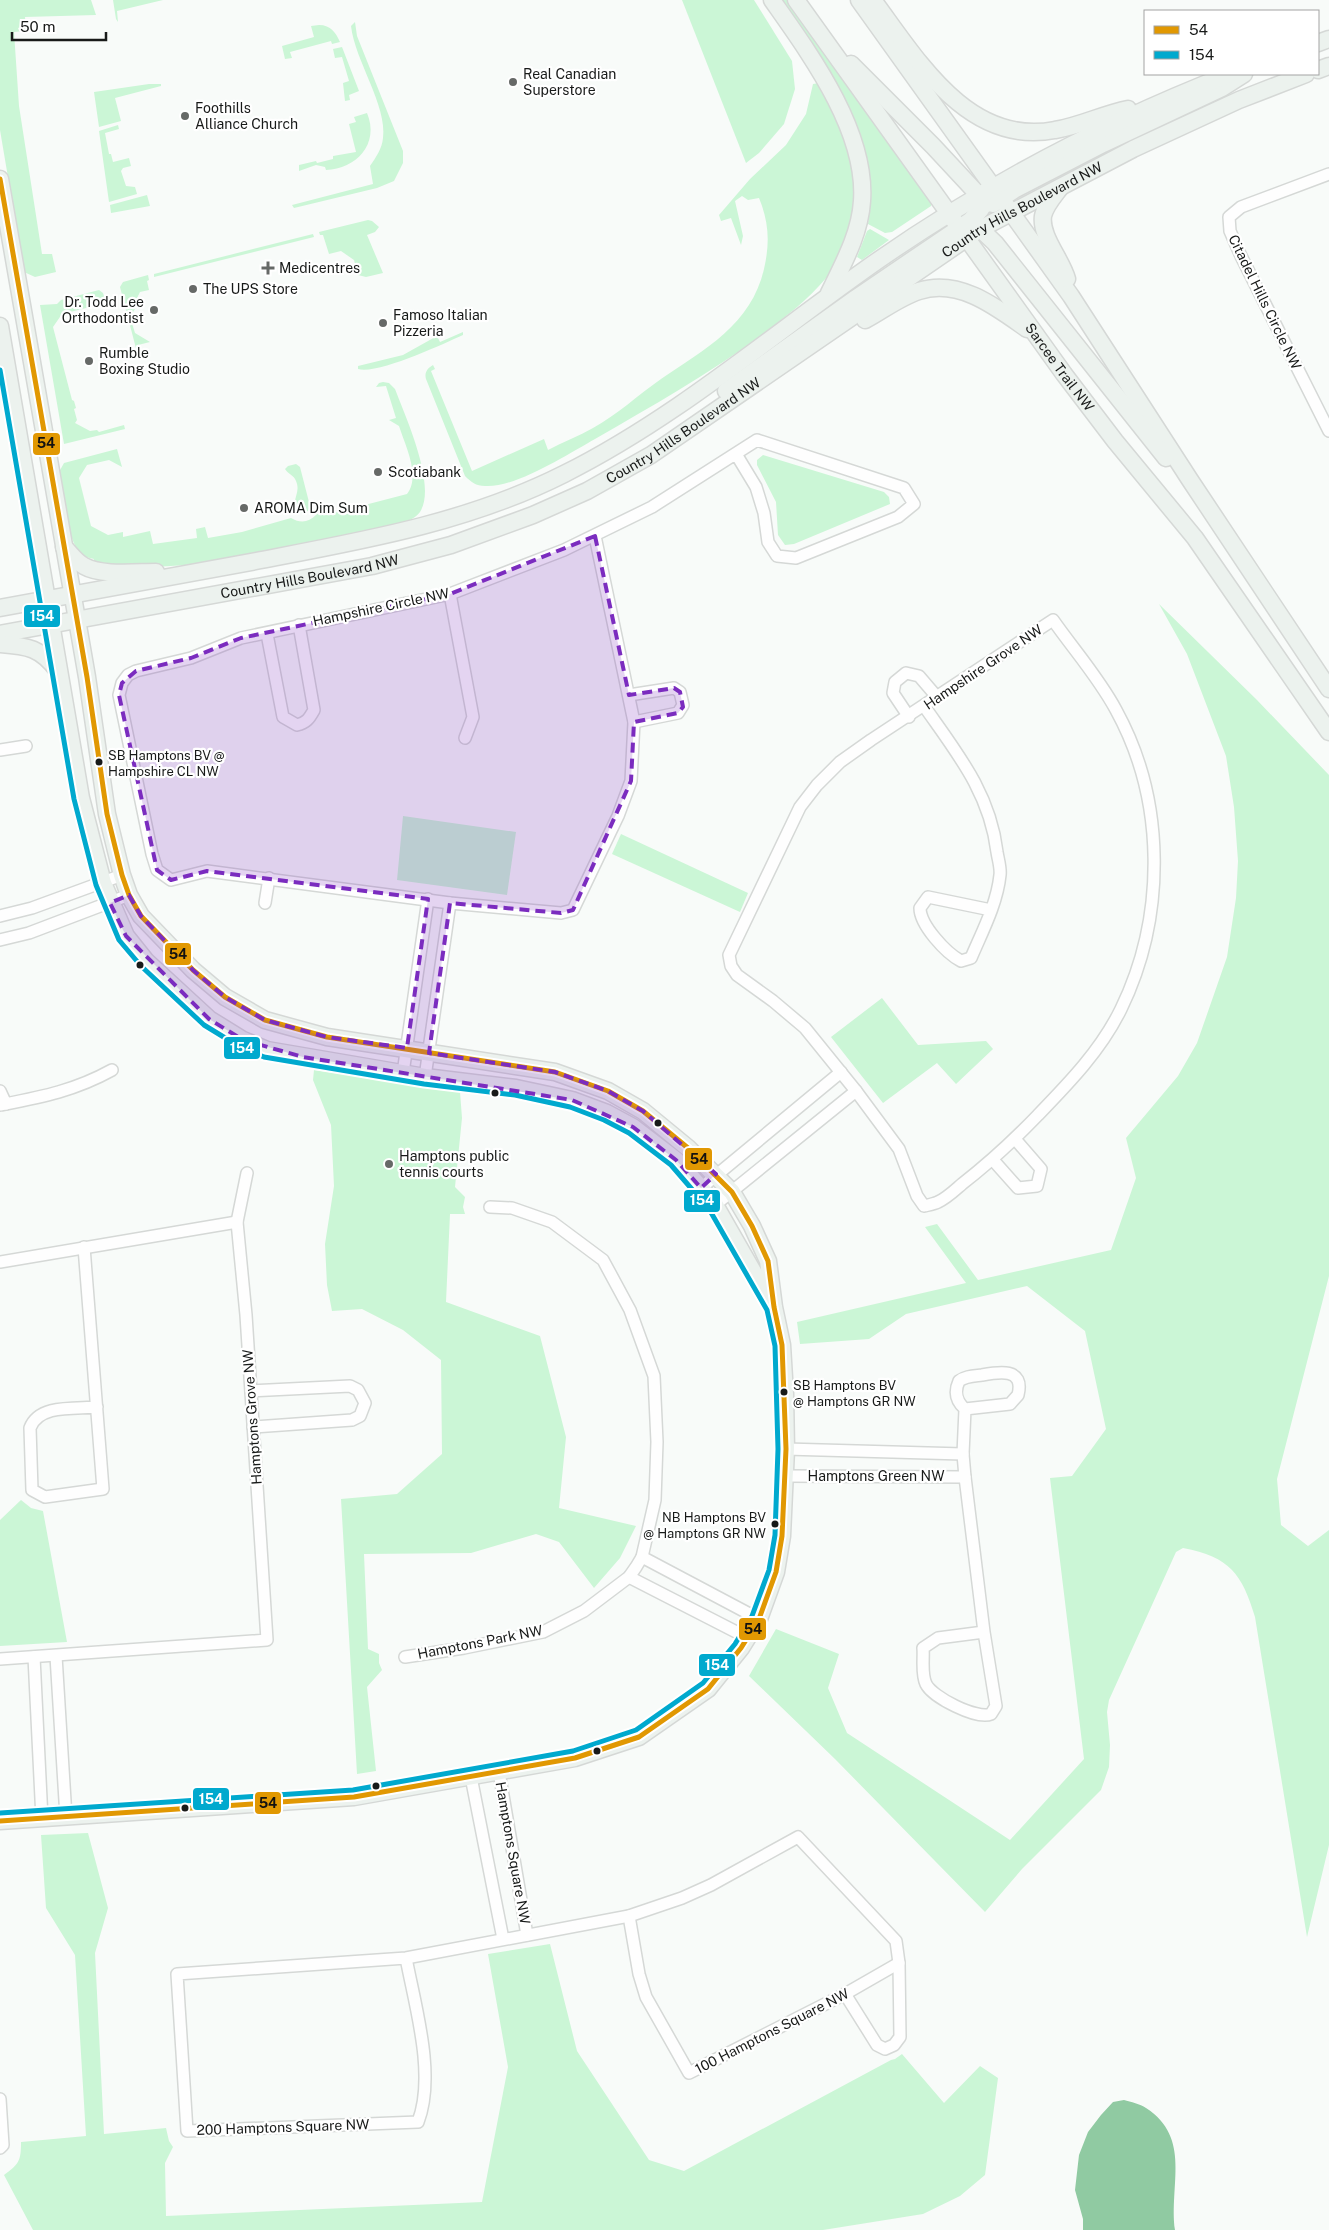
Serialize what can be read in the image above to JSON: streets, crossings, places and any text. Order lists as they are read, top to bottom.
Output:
{
  "streets": {
    "main road": ["Country Hills Boulevard NW", "Sarcee Trail NW"],
    "street": [
      "Citadel Hills Circle NW",
      "Hampshire Circle NW",
      "Hampshire Grove NW",
      "Hamptons Grove NW",
      "Hamptons Green NW",
      "Hamptons Park NW",
      "Hamptons Square NW",
      "100 Hamptons Square NW",
      "200 Hamptons Square NW"
    ]
  },
  "crossings": [
    ["Country Hills Boulevard NW", "Sarcee Trail NW"],
    ["Hamptons Square NW", "100 Hamptons Square NW"],
    ["Hamptons Square NW", "200 Hamptons Square NW"]
  ],
  "places": {
    "other": [
      "Real Canadian Superstore",
      "Foothills Alliance Church",
      "The UPS Store",
      "Dr. Todd Lee Orthodontist",
      "Famoso Italian Pizzeria",
      "Rumble Boxing Studio",
      "Scotiabank",
      "AROMA Dim Sum",
      "SB Hamptons BV @ Hampshire CL NW",
      "Hamptons public tennis courts",
      "SB Hamptons BV @ Hamptons GR NW",
      "NB Hamptons BV @ Hamptons GR NW"
    ],
    "health": ["Medicentres"]
  },
  "lines": ["transit line 54", "transit line 154"],
  "legend": ["54", "154"],
  "scale_bar": "50 m"
}
